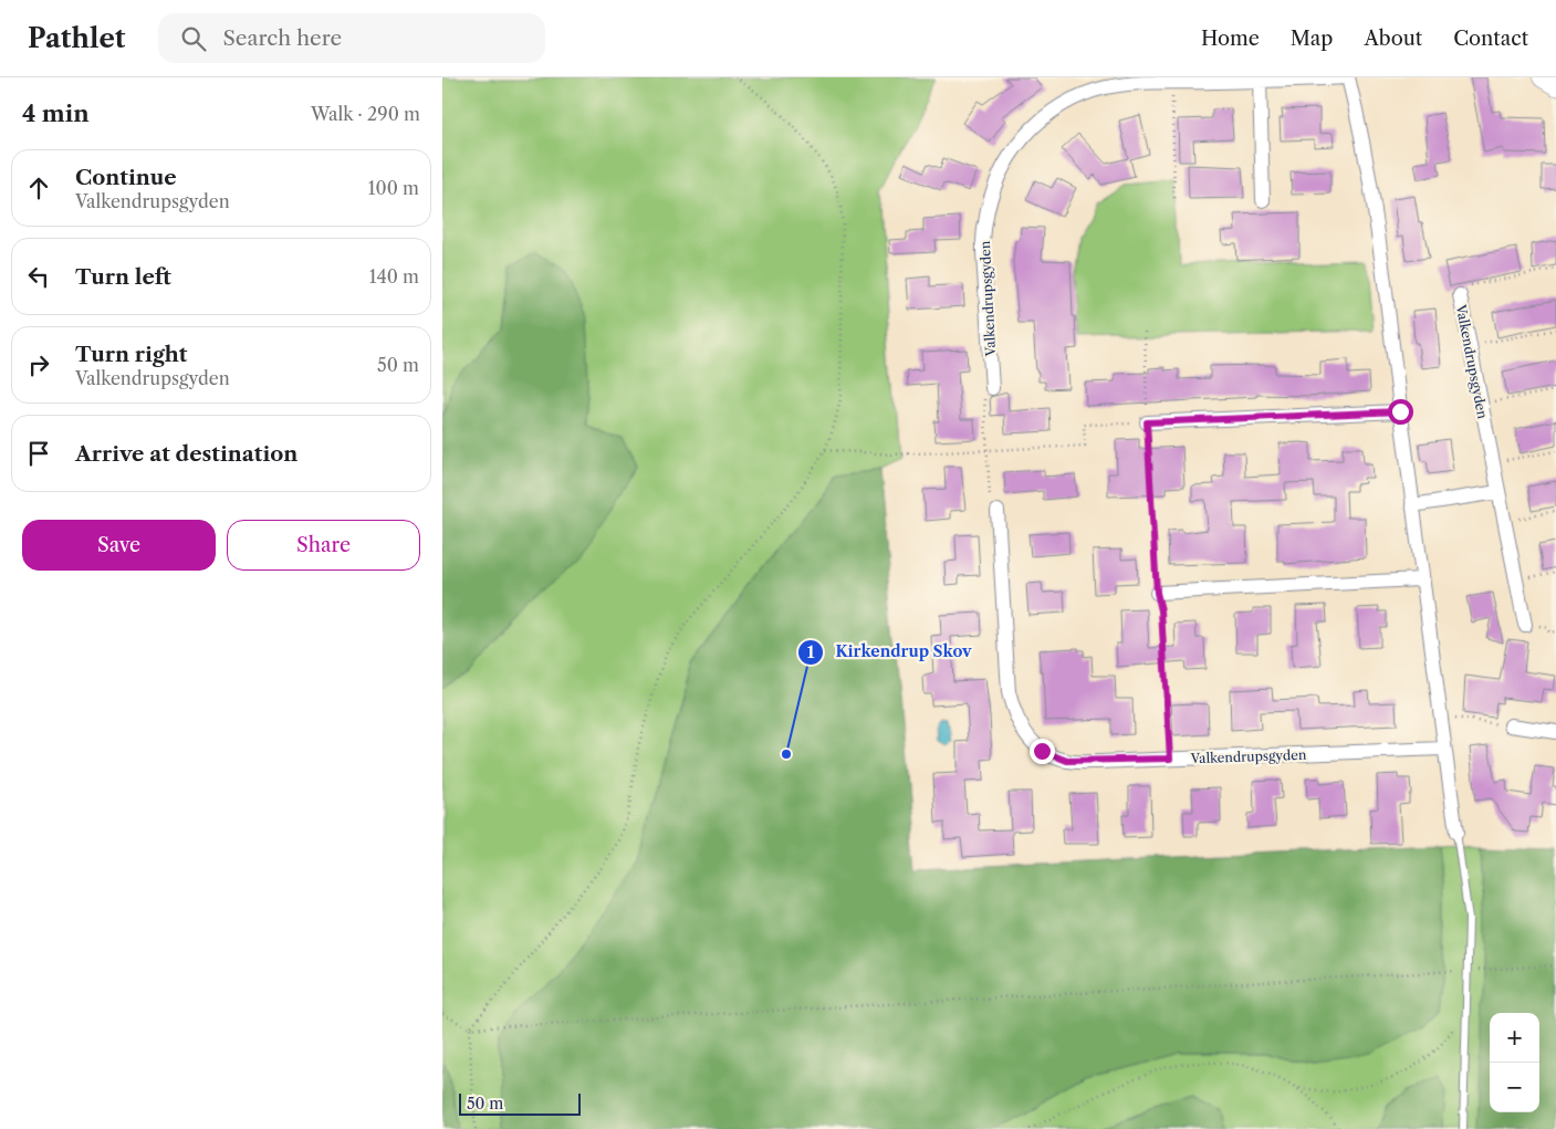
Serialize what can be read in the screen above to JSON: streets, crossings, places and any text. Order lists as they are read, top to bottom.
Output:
{
  "streets": {
    "street": ["Valkendrupsgyden"]
  },
  "places": ["Kirkendrup Skov"],
  "scale_bar": "50 m",
  "page": {
    "header": "Pathlet",
    "search": "Search here",
    "nav": [
      "Home",
      "Map",
      "About",
      "Contact"
    ],
    "heading": ["4 min", "Walk · 290 m"],
    "list": [
      ["Continue", "Valkendrupsgyden", "100 m"],
      ["Turn left", "140 m"],
      ["Turn right", "Valkendrupsgyden", "50 m"],
      "Arrive at destination"
    ],
    "buttons": ["Save", "Share"],
    "map_buttons": ["+", "−"],
    "scale": "50 m"
  }
}
